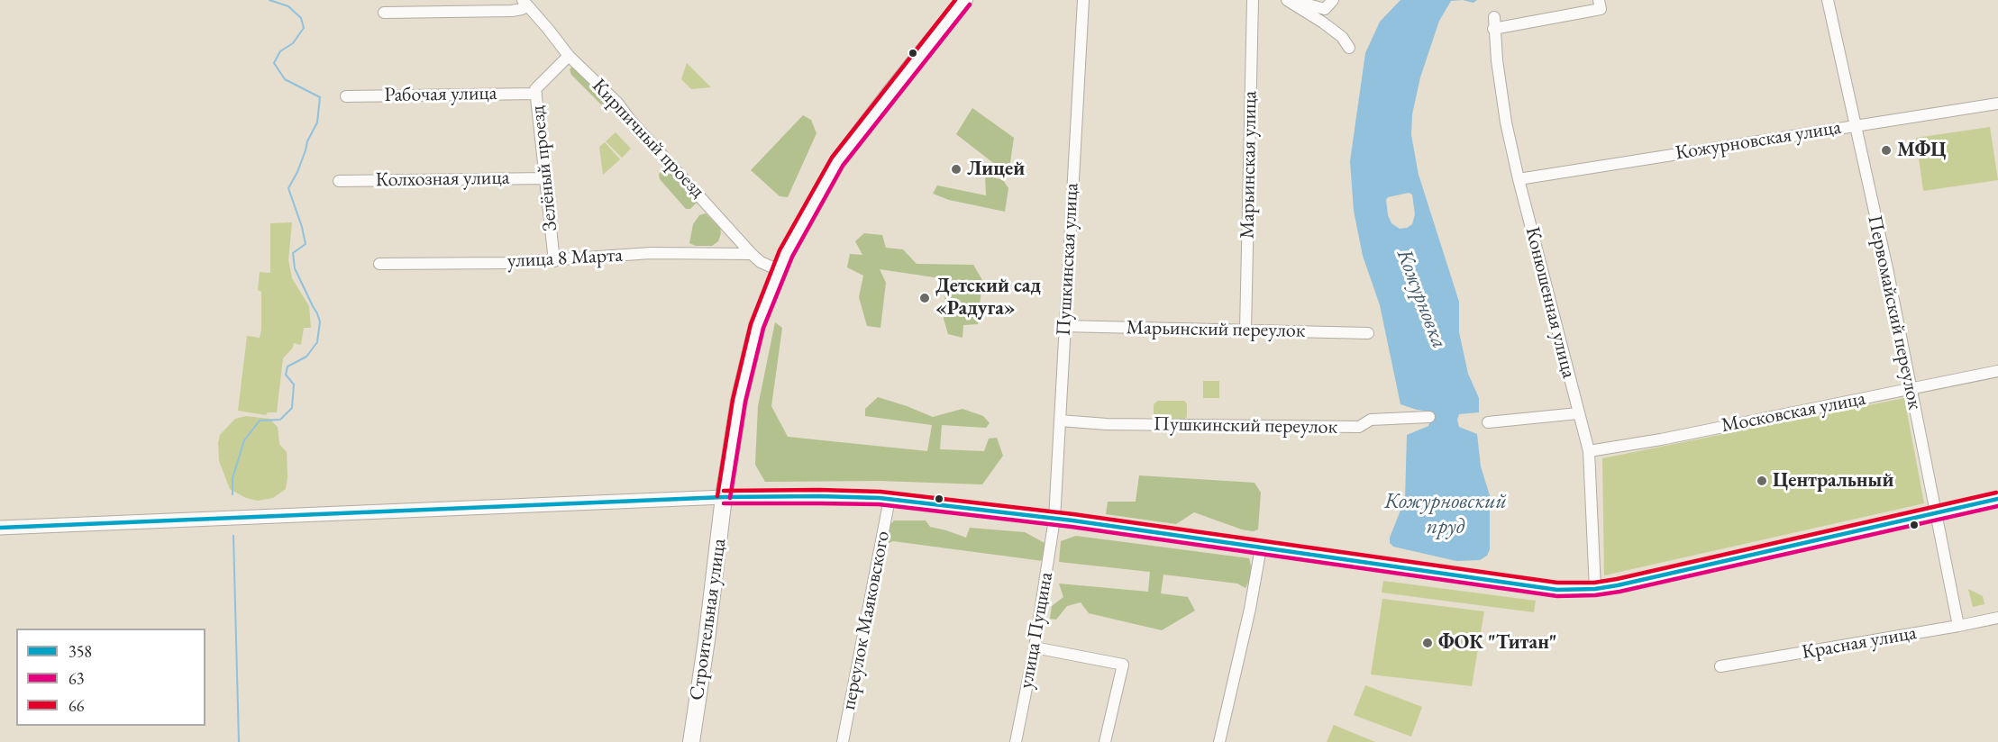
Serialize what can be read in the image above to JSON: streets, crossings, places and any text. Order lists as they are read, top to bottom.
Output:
{
  "streets": {
    "highway": ["Строительная улица"],
    "street": [
      "Рабочая улица",
      "Кирпичный проезд",
      "Кожурновская улица",
      "Марьинская улица",
      "Зелёный проезд",
      "Колхозная улица",
      "улица 8 Марта",
      "Пушкинская улица",
      "Конюшенная улица",
      "Первомайский переулок",
      "Марьинский переулок",
      "Московская улица",
      "Пушкинский переулок",
      "переулок Маяковского",
      "улица Пущина",
      "Красная улица"
    ]
  },
  "crossings": [
    ["Рабочая улица", "Зелёный проезд"],
    ["Кирпичный проезд", "Зелёный проезд"],
    ["Кирпичный проезд", "улица 8 Марта"],
    ["Кирпичный проезд", "Строительная улица"],
    ["Кожурновская улица", "Конюшенная улица"],
    ["Кожурновская улица", "Первомайский переулок"],
    ["Марьинская улица", "Марьинский переулок"],
    ["Зелёный проезд", "Колхозная улица"],
    ["Зелёный проезд", "улица 8 Марта"],
    ["Пушкинская улица", "Марьинский переулок"],
    ["Пушкинская улица", "Пушкинский переулок"],
    ["Пушкинская улица", "улица Пущина"],
    ["Конюшенная улица", "Московская улица"],
    ["Первомайский переулок", "Московская улица"],
    ["Первомайский переулок", "Красная улица"]
  ],
  "water": ["Кожурновка", "Кожурновский пруд"],
  "places": [
    "МФЦ",
    "Лицей",
    "Детский сад «Радуга»",
    "Центральный",
    "ФОК \"Титан\""
  ],
  "lines": ["transit line 66", "transit line 63", "transit line 358"],
  "legend": ["358", "63", "66"]
}
